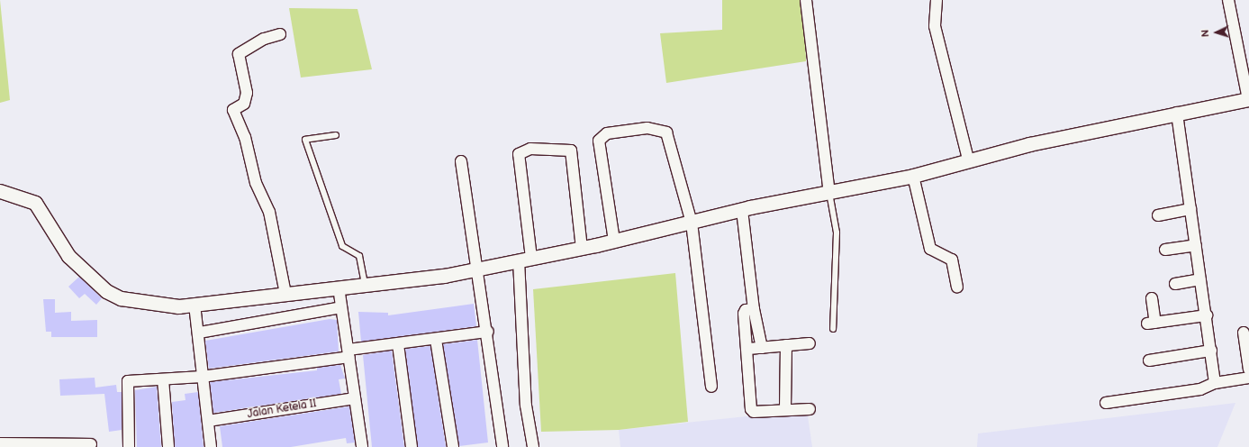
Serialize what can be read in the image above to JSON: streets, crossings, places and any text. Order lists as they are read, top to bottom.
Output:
{
  "streets": {
    "street": ["Jalan Ketela II"]
  },
  "north": "left"
}
